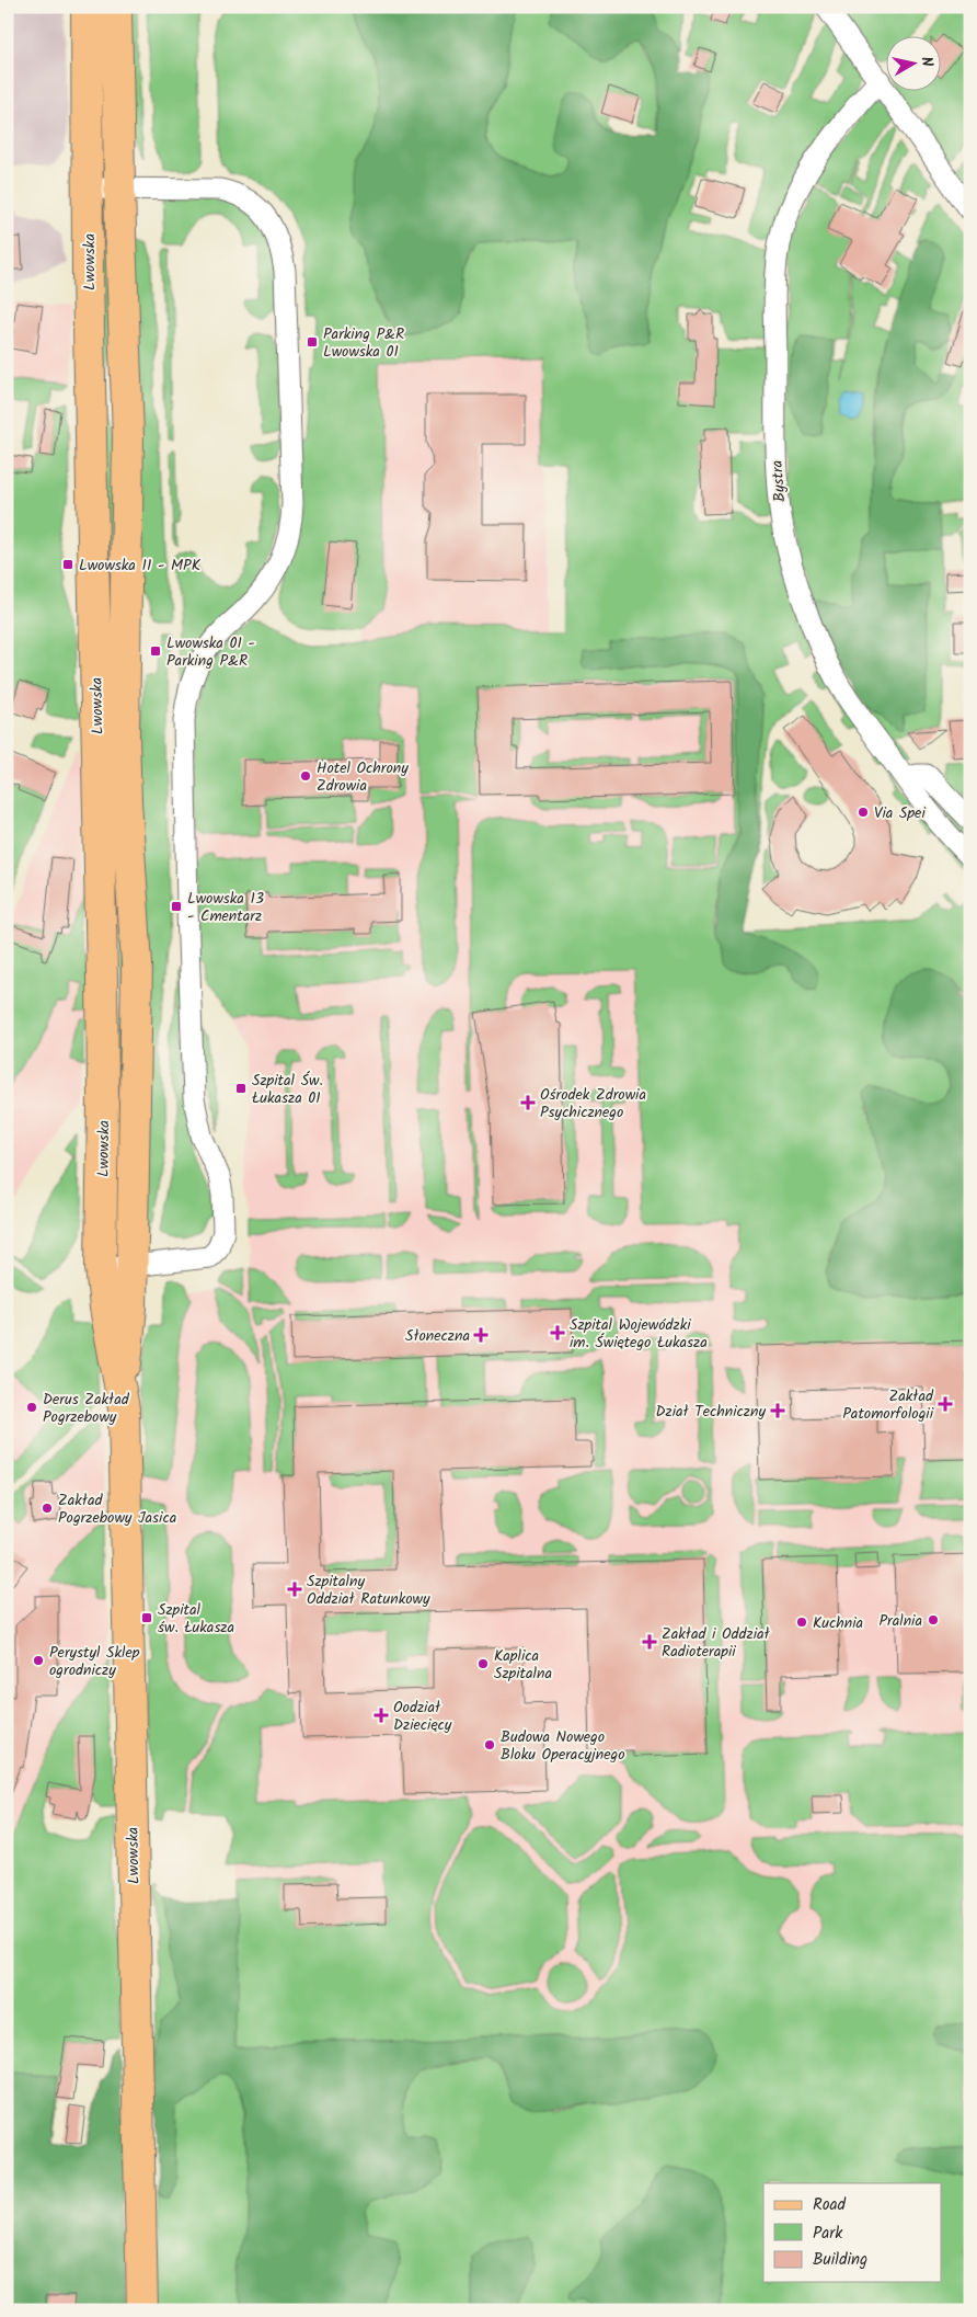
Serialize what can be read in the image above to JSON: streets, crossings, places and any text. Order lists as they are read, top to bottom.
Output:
{
  "streets": {
    "main road": ["Lwowska"],
    "street": ["Bystra"]
  },
  "places": {
    "transit": [
      "Parking P&R Lwowska 01",
      "Lwowska 11 - MPK",
      "Lwowska 01 - Parking P&R",
      "Lwowska 13 - Cmentarz",
      "Szpital Św. Łukasza 01",
      "Szpital św. Łukasza"
    ],
    "other": [
      "Hotel Ochrony Zdrowia",
      "Via Spei",
      "Derus Zakład Pogrzebowy",
      "Zakład Pogrzebowy Jasica",
      "Pralnia",
      "Kuchnia",
      "Perystyl Sklep ogrodniczy",
      "Kaplica Szpitalna",
      "Budowa Nowego Bloku Operacyjnego"
    ],
    "health": [
      "Ośrodek Zdrowia Psychicznego",
      "Szpital Wojewódzki im. Świętego Łukasza",
      "Słoneczna",
      "Zakład Patomorfologii",
      "Dział Techniczny",
      "Szpitalny Oddział Ratunkowy",
      "Zakład i Oddział Radioterapii",
      "Oodział Dziecięcy"
    ]
  },
  "legend": ["Road", "Park", "Building"],
  "north": "right"
}
